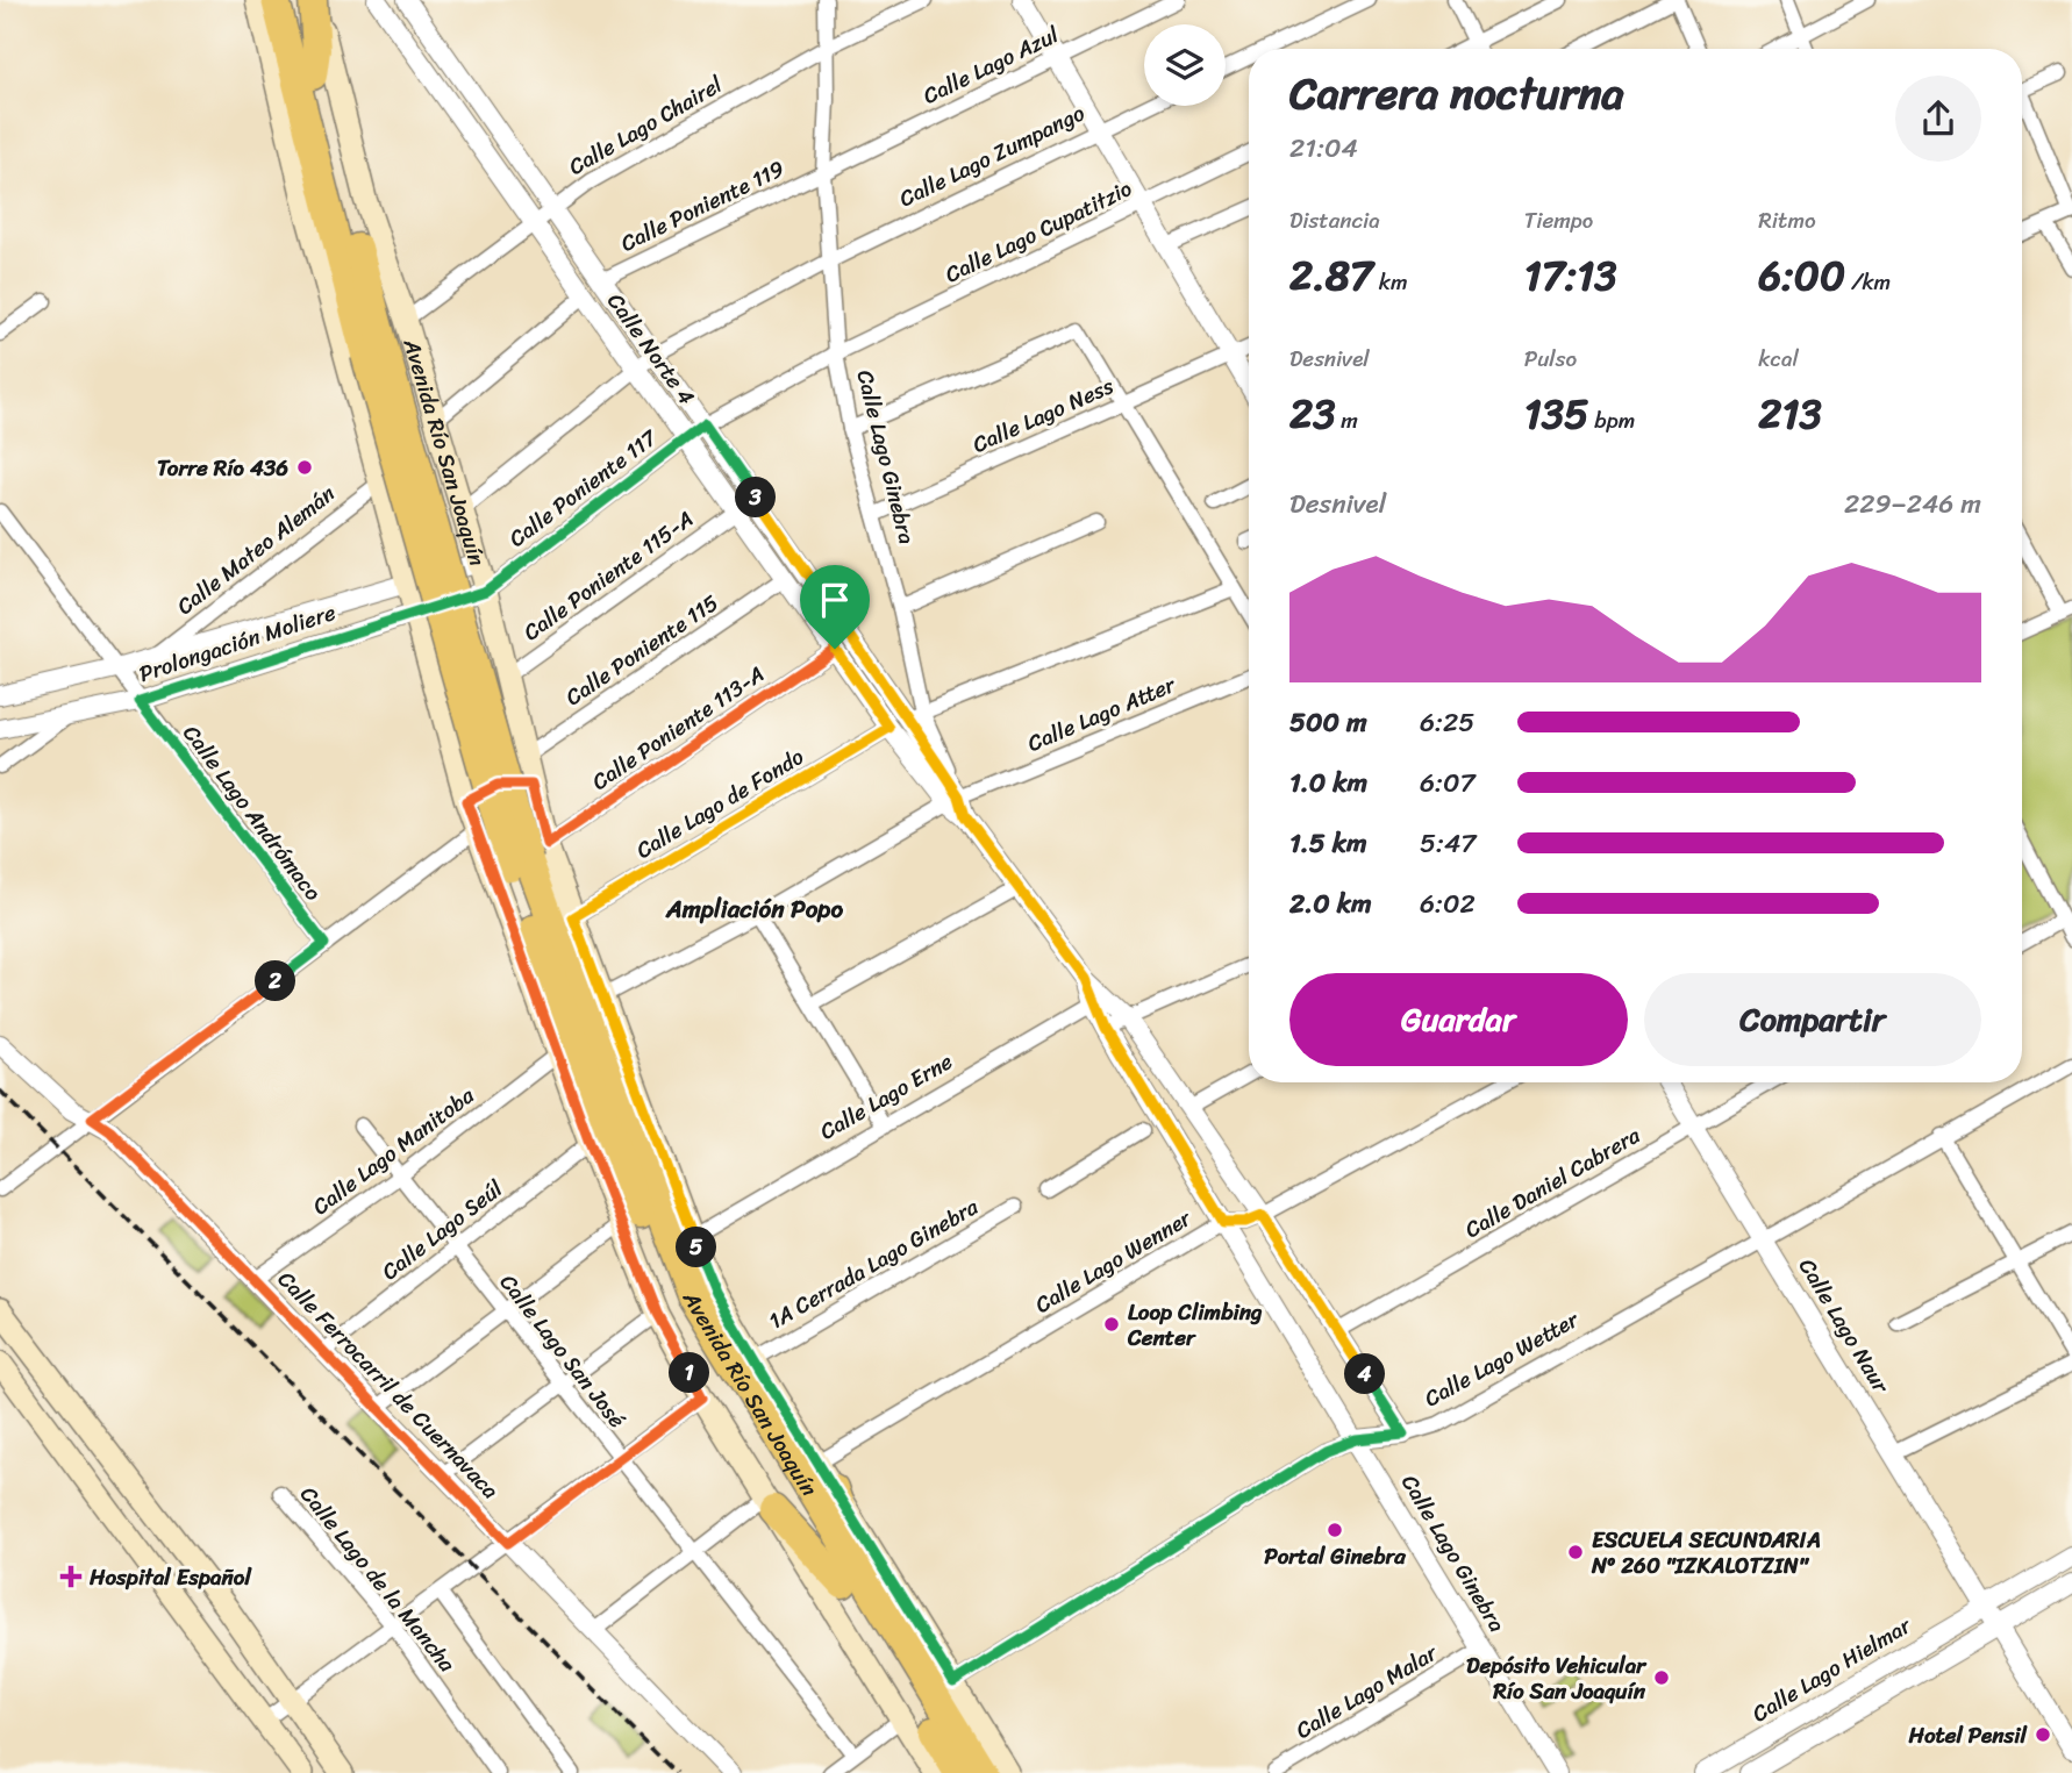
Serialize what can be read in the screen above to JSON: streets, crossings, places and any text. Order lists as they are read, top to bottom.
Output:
{
  "streets": {
    "highway": ["Avenida Río San Joaquín"],
    "street": [
      "Calle Lago Azul",
      "Calle Lago Chairel",
      "Calle Lago Zumpango",
      "Calle Poniente 119",
      "Calle Lago Cupatitzio",
      "Calle Norte 4",
      "Calle Lago Ness",
      "Calle Lago Ginebra",
      "Calle Poniente 117",
      "Calle Mateo Alemán",
      "Calle Poniente 115-A",
      "Prolongación Moliere",
      "Calle Poniente 115",
      "Calle Lago Atter",
      "Calle Poniente 113-A",
      "Calle Lago de Fondo",
      "Calle Lago Andrómaco",
      "Calle Lago Erne",
      "Calle Lago Manitoba",
      "Calle Daniel Cabrera",
      "Calle Lago Seúl",
      "Calle Lago Wenner",
      "1A Cerrada Lago Ginebra",
      "Calle Lago Naur",
      "Calle Lago San José",
      "Calle Lago Wetter",
      "Calle Ferrocarril de Cuernavaca",
      "Calle Lago de la Mancha",
      "Calle Lago Hielmar",
      "Calle Lago Malar"
    ]
  },
  "crossings": [
    ["Calle Lago Azul", "Calle Poniente 119"],
    ["Calle Lago Azul", "Calle Lago Ginebra"],
    ["Calle Lago Chairel", "Calle Norte 4"],
    ["Calle Lago Chairel", "Avenida Río San Joaquín"],
    ["Calle Lago Chairel", "Calle Lago Ginebra"],
    ["Calle Lago Zumpango", "Calle Norte 4"],
    ["Calle Lago Zumpango", "Avenida Río San Joaquín"],
    ["Calle Lago Zumpango", "Calle Lago Ginebra"],
    ["Calle Poniente 119", "Calle Norte 4"],
    ["Calle Poniente 119", "Calle Lago Ginebra"],
    ["Calle Lago Cupatitzio", "Calle Lago Ginebra"],
    ["Calle Lago Cupatitzio", "Calle Poniente 117"],
    ["Calle Norte 4", "Calle Lago Ginebra"],
    ["Calle Norte 4", "Calle Poniente 117"],
    ["Calle Norte 4", "Calle Poniente 115-A"],
    ["Calle Norte 4", "Calle Poniente 115"],
    ["Calle Norte 4", "Calle Lago Atter"],
    ["Calle Norte 4", "Calle Poniente 113-A"],
    ["Calle Norte 4", "Calle Lago de Fondo"],
    ["Calle Lago Ness", "Calle Lago Ginebra"],
    ["Avenida Río San Joaquín", "Calle Poniente 117"],
    ["Avenida Río San Joaquín", "Calle Mateo Alemán"],
    ["Avenida Río San Joaquín", "Calle Poniente 115-A"],
    ["Avenida Río San Joaquín", "Prolongación Moliere"],
    ["Avenida Río San Joaquín", "Calle Poniente 115"],
    ["Avenida Río San Joaquín", "Calle Lago Atter"],
    ["Avenida Río San Joaquín", "Calle Poniente 113-A"],
    ["Avenida Río San Joaquín", "Calle Lago de Fondo"],
    ["Avenida Río San Joaquín", "Calle Lago Erne"],
    ["Avenida Río San Joaquín", "Calle Lago Manitoba"],
    ["Avenida Río San Joaquín", "Calle Lago Seúl"],
    ["Avenida Río San Joaquín", "Calle Lago Wenner"],
    ["Avenida Río San Joaquín", "1A Cerrada Lago Ginebra"],
    ["Avenida Río San Joaquín", "Calle Lago Wetter"],
    ["Calle Lago Ginebra", "Calle Poniente 117"],
    ["Calle Lago Ginebra", "Calle Lago Atter"],
    ["Calle Lago Ginebra", "Calle Lago Erne"],
    ["Calle Lago Ginebra", "Calle Lago Wenner"],
    ["Calle Lago Ginebra", "Calle Lago Wetter"],
    ["Calle Lago Ginebra", "Calle Lago Malar"],
    ["Calle Poniente 117", "Prolongación Moliere"],
    ["Calle Mateo Alemán", "Prolongación Moliere"],
    ["Prolongación Moliere", "Calle Lago Andrómaco"],
    ["Calle Lago Manitoba", "Calle Lago San José"],
    ["Calle Lago Manitoba", "Calle Ferrocarril de Cuernavaca"],
    ["Calle Daniel Cabrera", "Calle Lago Naur"],
    ["Calle Lago Seúl", "Calle Lago San José"],
    ["Calle Lago Seúl", "Calle Ferrocarril de Cuernavaca"],
    ["Calle Lago Naur", "Calle Lago Wetter"],
    ["Calle Lago Naur", "Calle Lago Hielmar"]
  ],
  "districts": ["Ampliación Popo"],
  "places": {
    "other": [
      "Torre Río 436",
      "Loop Climbing Center",
      "Portal Ginebra",
      "ESCUELA SECUNDARIA Nº 260 \"IZKALOTZIN\"",
      "Depósito Vehicular Río San Joaquín",
      "Hotel Pensil"
    ],
    "health": ["Hospital Español"]
  },
  "page": {
    "heading": ["Carrera nocturna", "21:04"],
    "stats": [
      ["Distancia", "2.87 km"],
      ["Tiempo", "17:13"],
      ["Ritmo", "6:00 /km"],
      ["Desnivel", "23 m"],
      ["Pulso", "135 bpm"],
      ["kcal", "213"]
    ],
    "chart": ["Desnivel", "229–246 m"],
    "pins": [
      "3",
      "2",
      "5",
      "1",
      "4"
    ],
    "list": [
      {
        "name": "500 m",
        "note": "6:25"
      },
      {
        "name": "1.0 km",
        "note": "6:07"
      },
      {
        "name": "1.5 km",
        "note": "5:47"
      },
      {
        "name": "2.0 km",
        "note": "6:02"
      }
    ],
    "buttons": ["Guardar", "Compartir"]
  }
}
